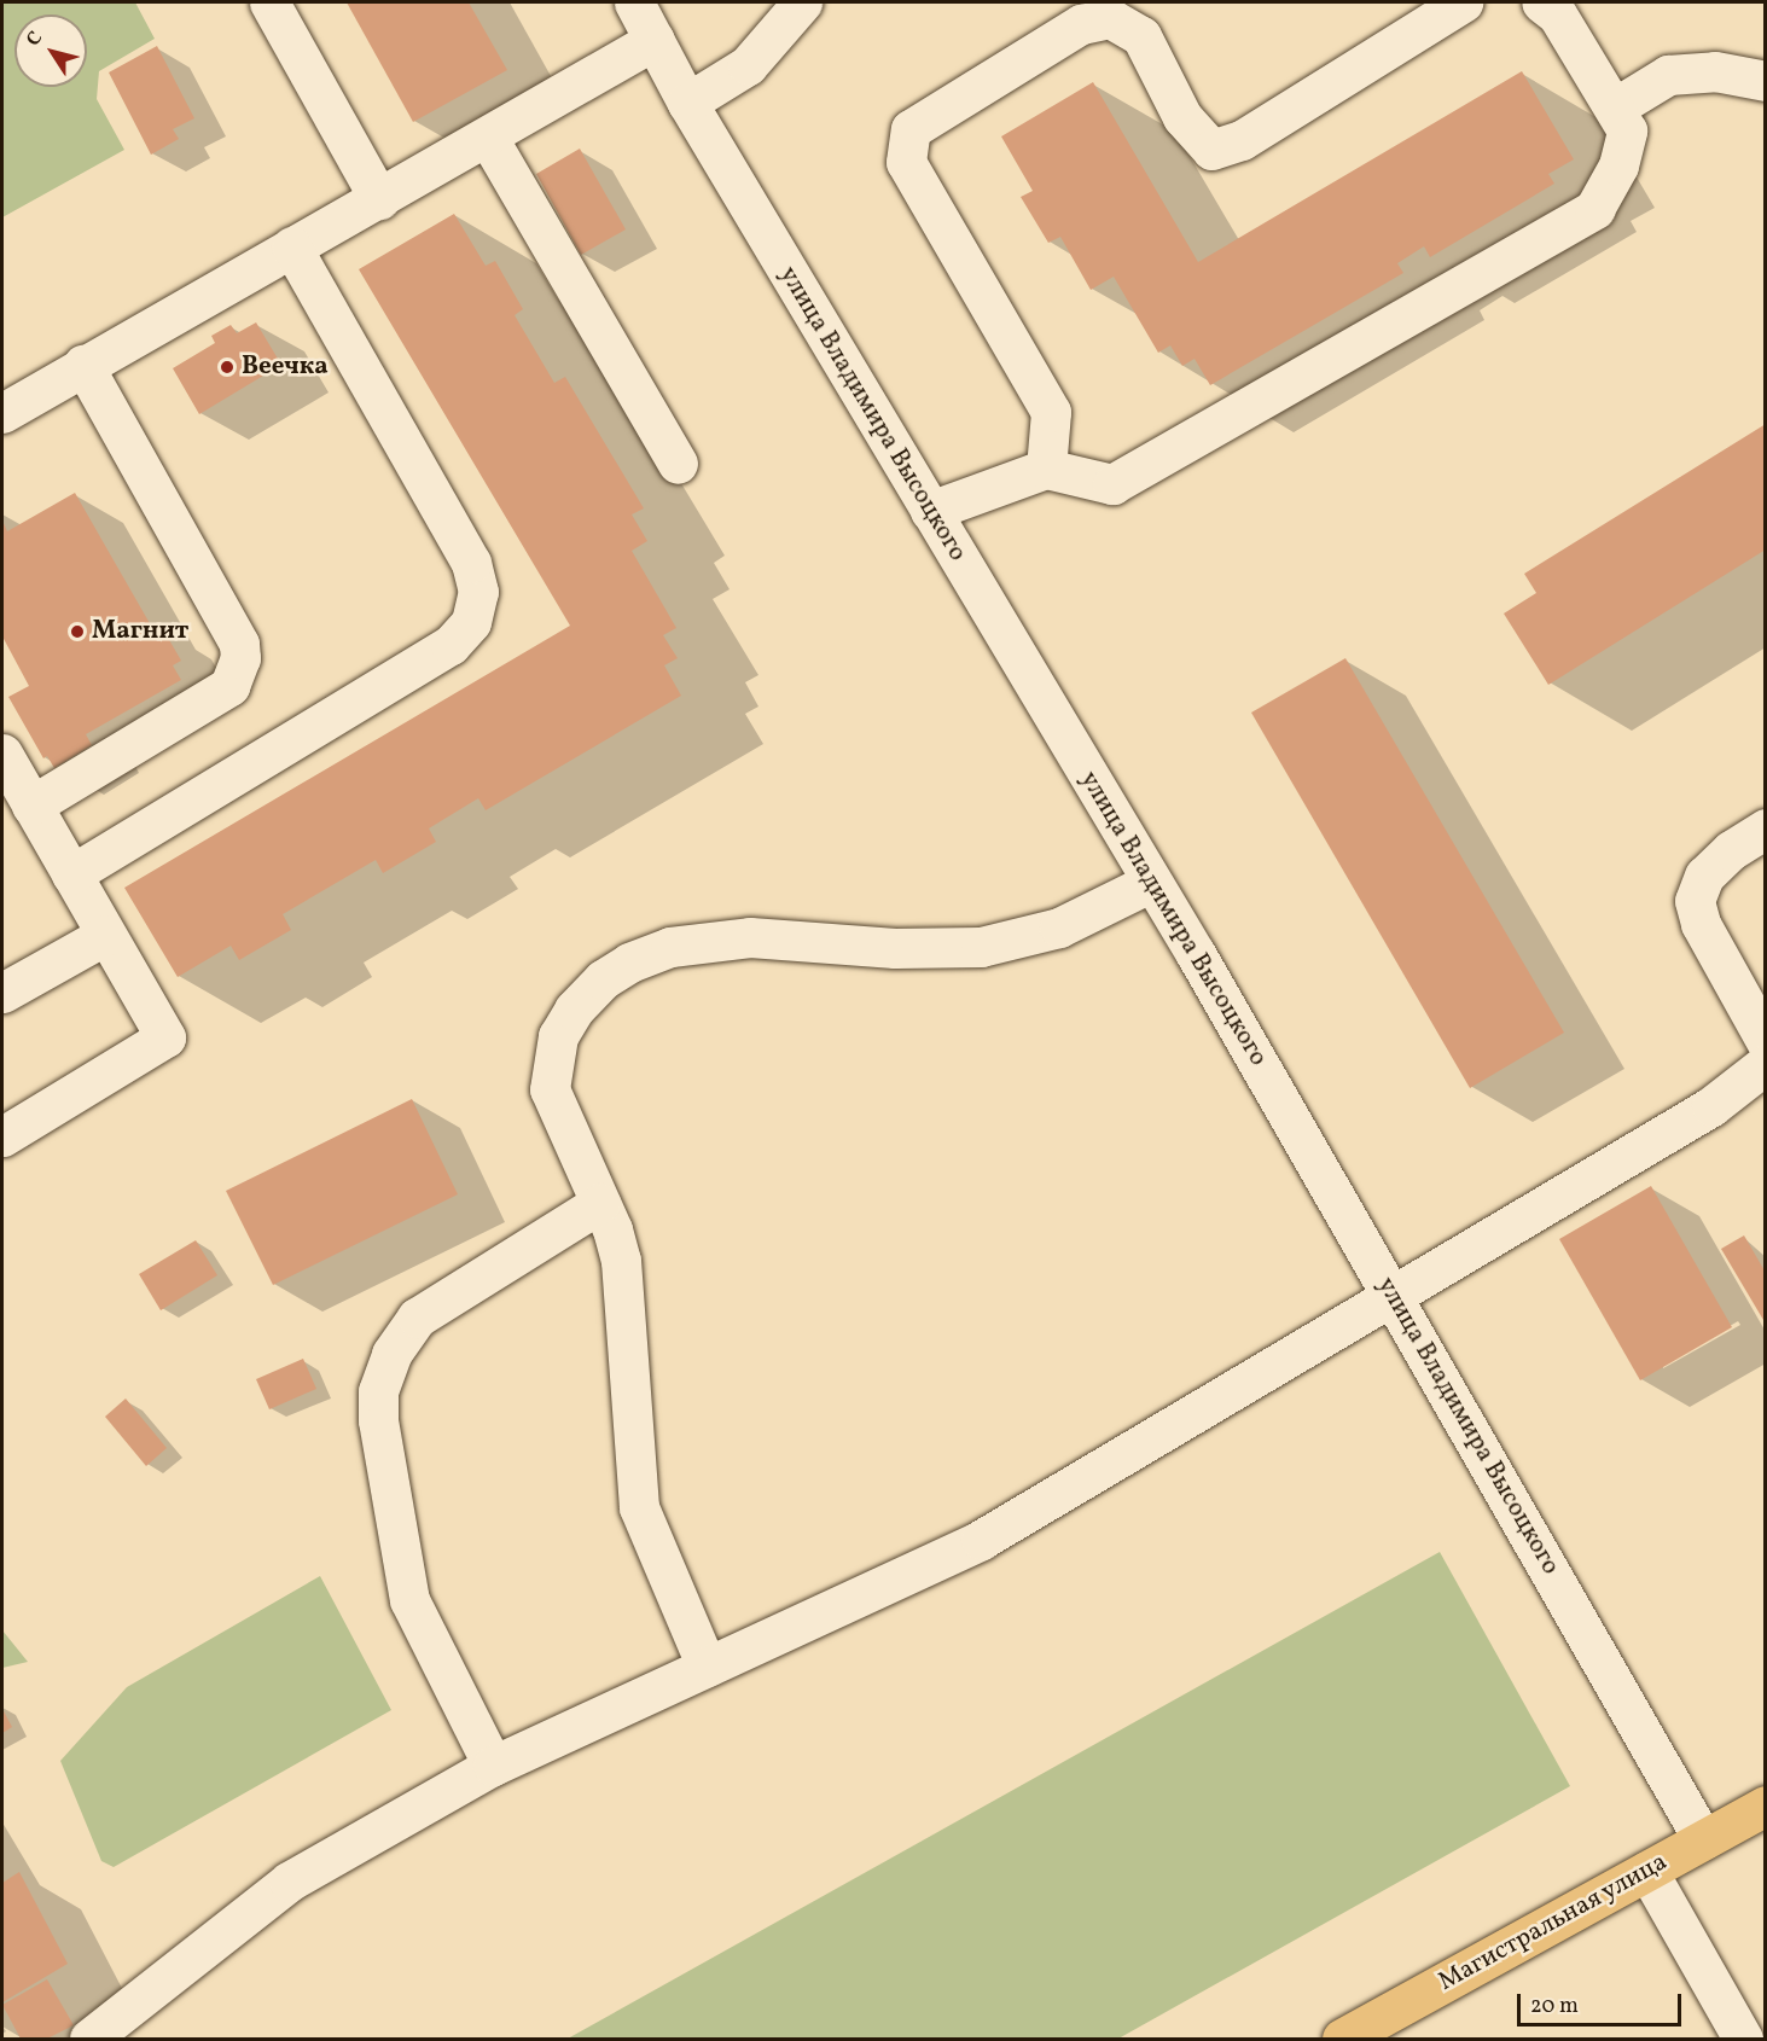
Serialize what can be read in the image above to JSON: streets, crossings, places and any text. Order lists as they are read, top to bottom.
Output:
{
  "streets": {
    "main road": ["Магистральная улица"],
    "street": ["улица Владимира Высоцкого"]
  },
  "crossings": [
    ["улица Владимира Высоцкого", "Магистральная улица"]
  ],
  "places": ["Веечка", "Магнит"],
  "scale_bar": "20 m",
  "north": "top left"
}
